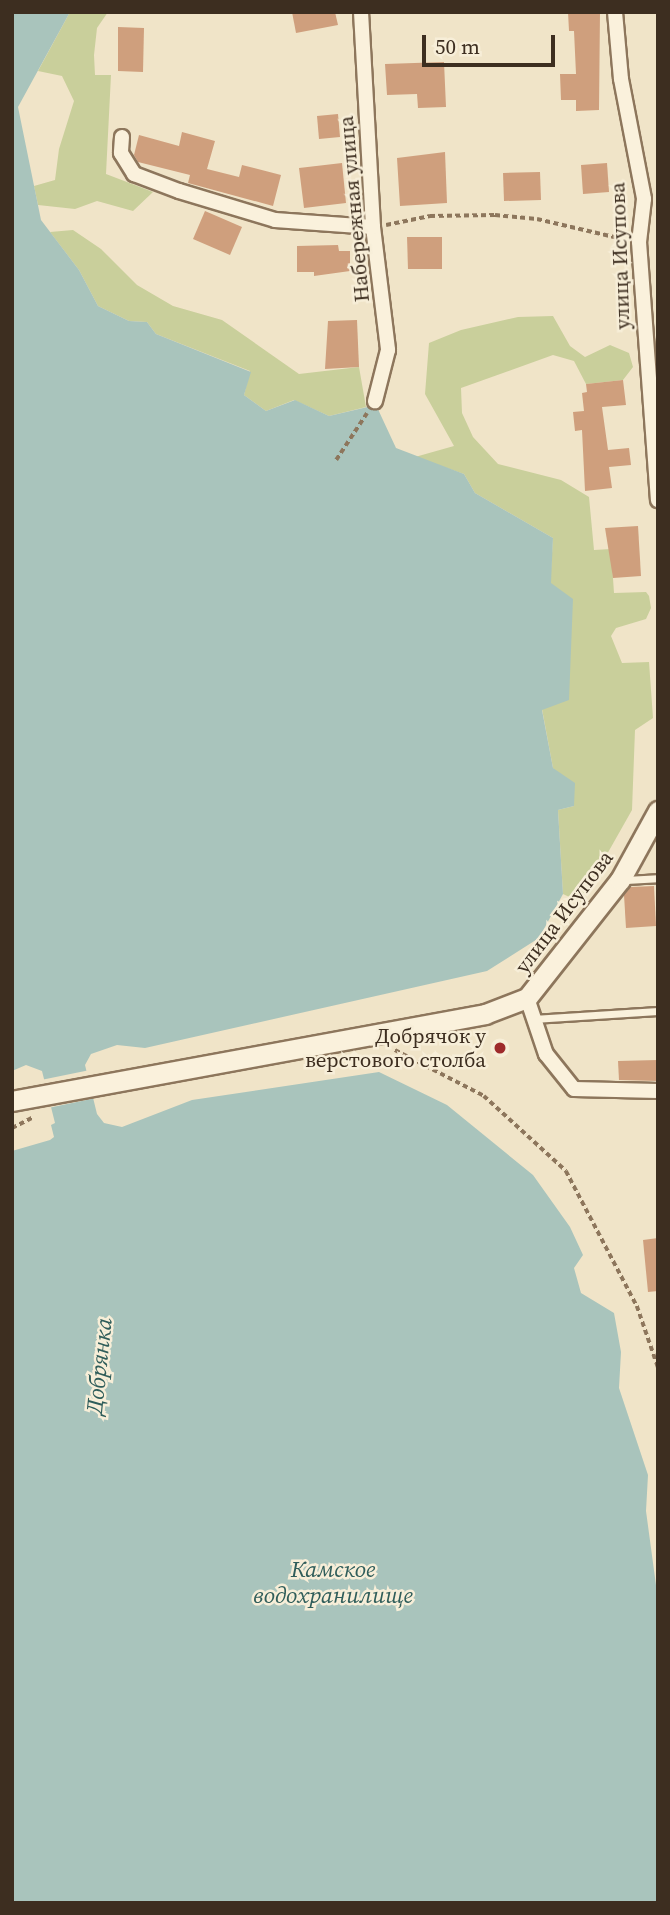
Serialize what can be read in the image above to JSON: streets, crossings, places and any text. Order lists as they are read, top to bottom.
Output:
{
  "streets": {
    "street": ["Набережная улица", "улица Исупова"]
  },
  "water": ["Добрянка", "Камское водохранилище"],
  "places": ["Добрячок у верстового столба"],
  "scale_bar": "50 m"
}
